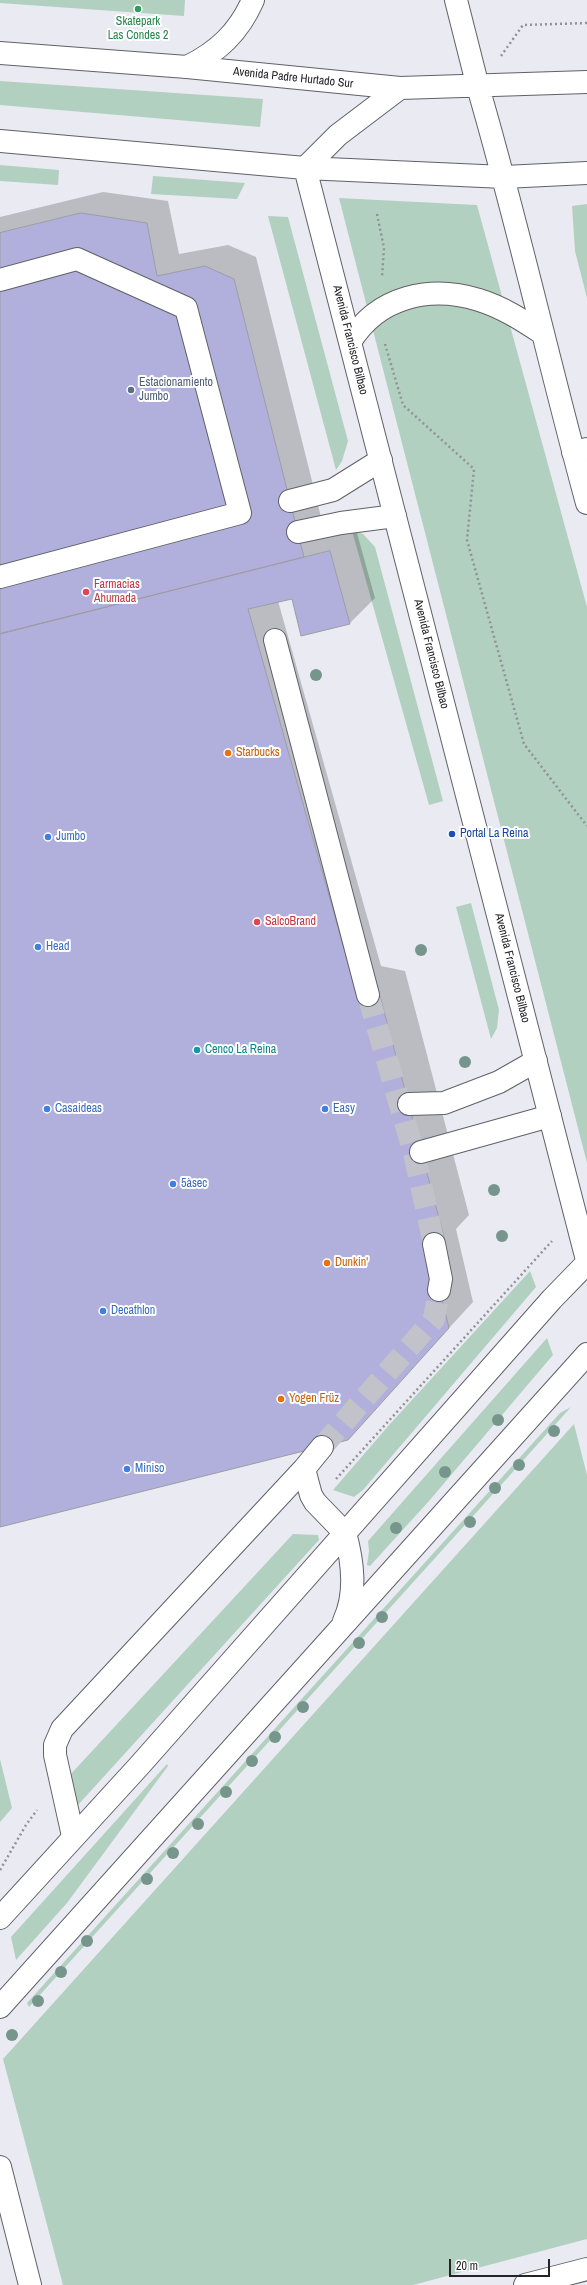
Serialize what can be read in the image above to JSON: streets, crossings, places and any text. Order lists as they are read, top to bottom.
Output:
{
  "streets": {
    "main road": ["Avenida Padre Hurtado Sur", "Avenida Francisco Bilbao"]
  },
  "places": [
    "Skatepark Las Condes 2",
    "Estacionamiento Jumbo",
    "Farmacias Ahumada",
    "Starbucks",
    "Portal La Reina",
    "Jumbo",
    "SalcoBrand",
    "Head",
    "Cenco La Reina",
    "Casaideas",
    "Easy",
    "5àsec",
    "Dunkin'",
    "Decathlon",
    "Yogen Früz",
    "Miniso"
  ],
  "scale_bar": "20 m"
}
